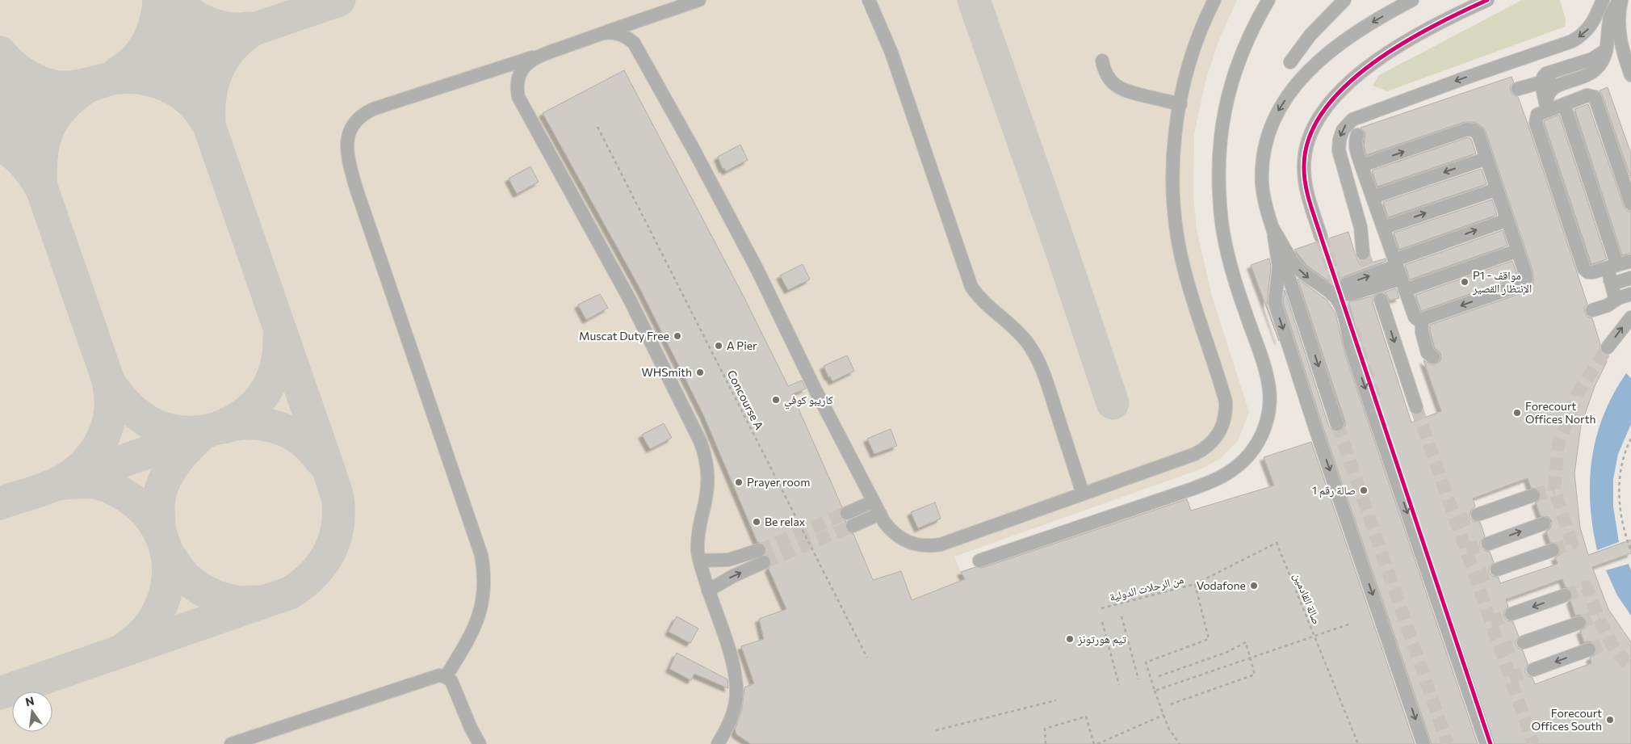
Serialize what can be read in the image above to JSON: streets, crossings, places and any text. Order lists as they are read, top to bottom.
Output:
{
  "streets": {
    "path": ["Concourse A", "من الرحلات الدولية", "صالة القادمين"]
  },
  "crossings": [
    ["من الرحلات الدولية", "صالة القادمين"]
  ],
  "places": [
    "P1 - مواقف الإنتظار القصير",
    "Muscat Duty Free",
    "A Pier",
    "WHSmith",
    "كاريبو كوفي",
    "Forecourt Offices North",
    "Prayer room",
    "صالة رقم 1",
    "Be relax",
    "Vodafone",
    "تيم هورتونز",
    "Forecourt Offices South"
  ],
  "north": "top"
}
